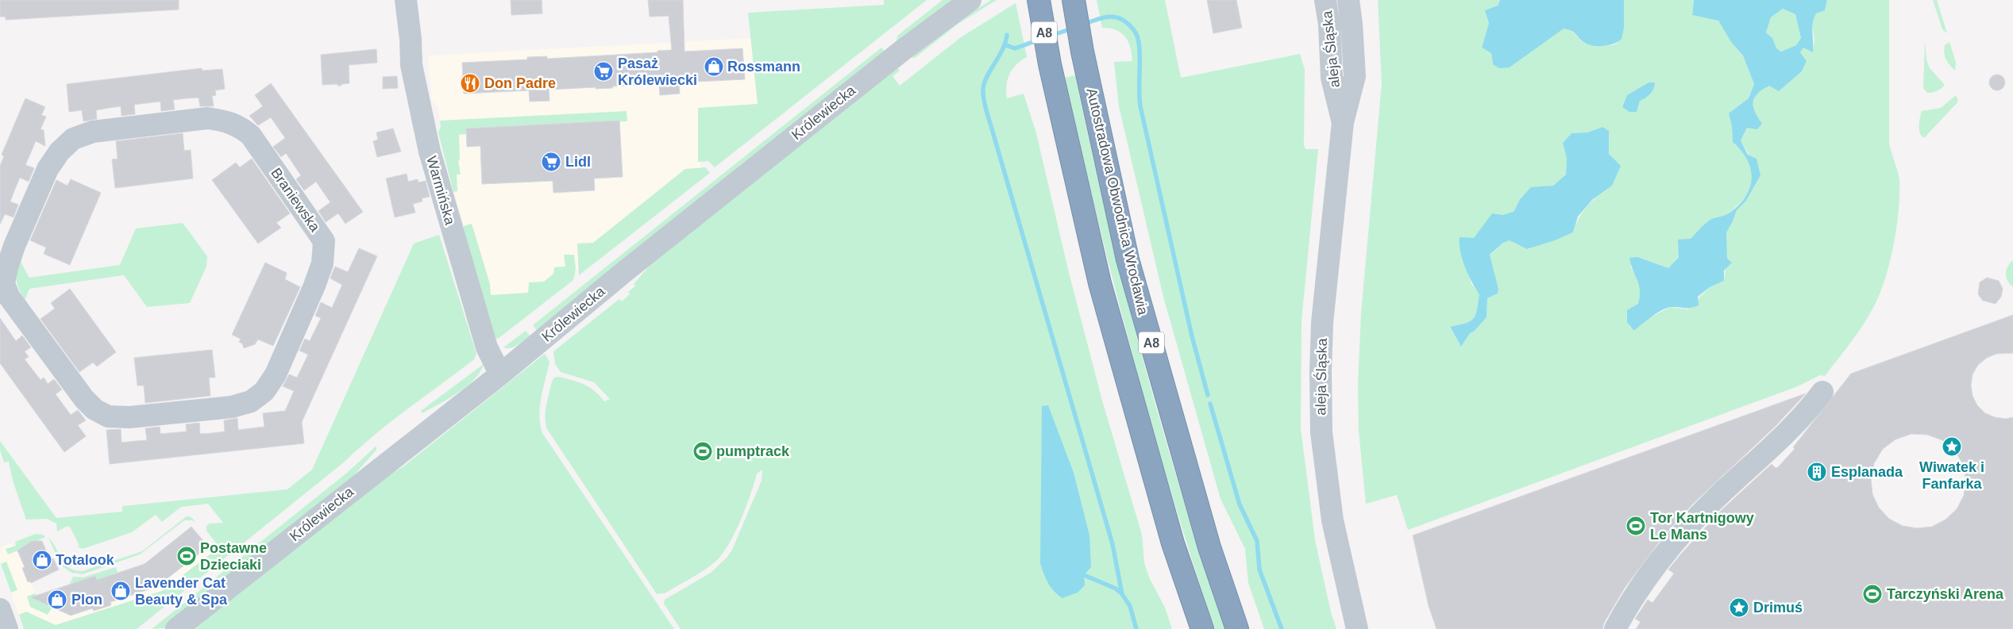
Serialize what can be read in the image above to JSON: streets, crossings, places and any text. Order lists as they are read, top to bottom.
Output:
{
  "streets": {
    "highway": ["A8", "Autostradowa Obwodnica Wrocławia"],
    "street": [
      "aleja Śląska",
      "Królewiecka",
      "Warmińska",
      "Braniewska"
    ]
  },
  "crossings": [
    ["Królewiecka", "Warmińska"]
  ],
  "places": {
    "shop": [
      "Rossmann",
      "Totalook",
      "Lavender Cat Beauty & Spa",
      "Plon"
    ],
    "supermarket": ["Pasaż Królewiecki", "Lidl"],
    "restaurant": ["Don Padre"],
    "place": ["Wiwatek i Fanfarka", "Drimuś"],
    "sports": [
      "pumptrack",
      "Tor Kartnigowy Le Mans",
      "Postawne Dzieciaki",
      "Tarczyński Arena"
    ],
    "building": ["Esplanada"]
  }
}
